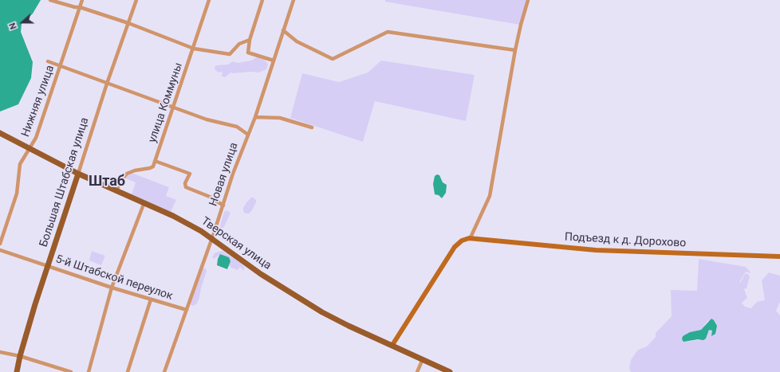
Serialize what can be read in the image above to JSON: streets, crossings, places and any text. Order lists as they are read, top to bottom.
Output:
{
  "streets": {
    "main road": ["Большая Штабская улица", "Тверская улица"],
    "street": [
      "Нижняя улица",
      "улица Коммуны",
      "Новая улица",
      "Подъезд к д. Дорохово",
      "5-й Штабской переулок"
    ]
  },
  "crossings": [
    ["Нижняя улица", "Тверская улица"],
    ["улица Коммуны", "Тверская улица"],
    ["Новая улица", "Тверская улица"],
    ["Новая улица", "5-й Штабской переулок"],
    ["Большая Штабская улица", "Тверская улица"],
    ["Большая Штабская улица", "5-й Штабской переулок"]
  ],
  "districts": ["Штаб"],
  "north": "left"
}
